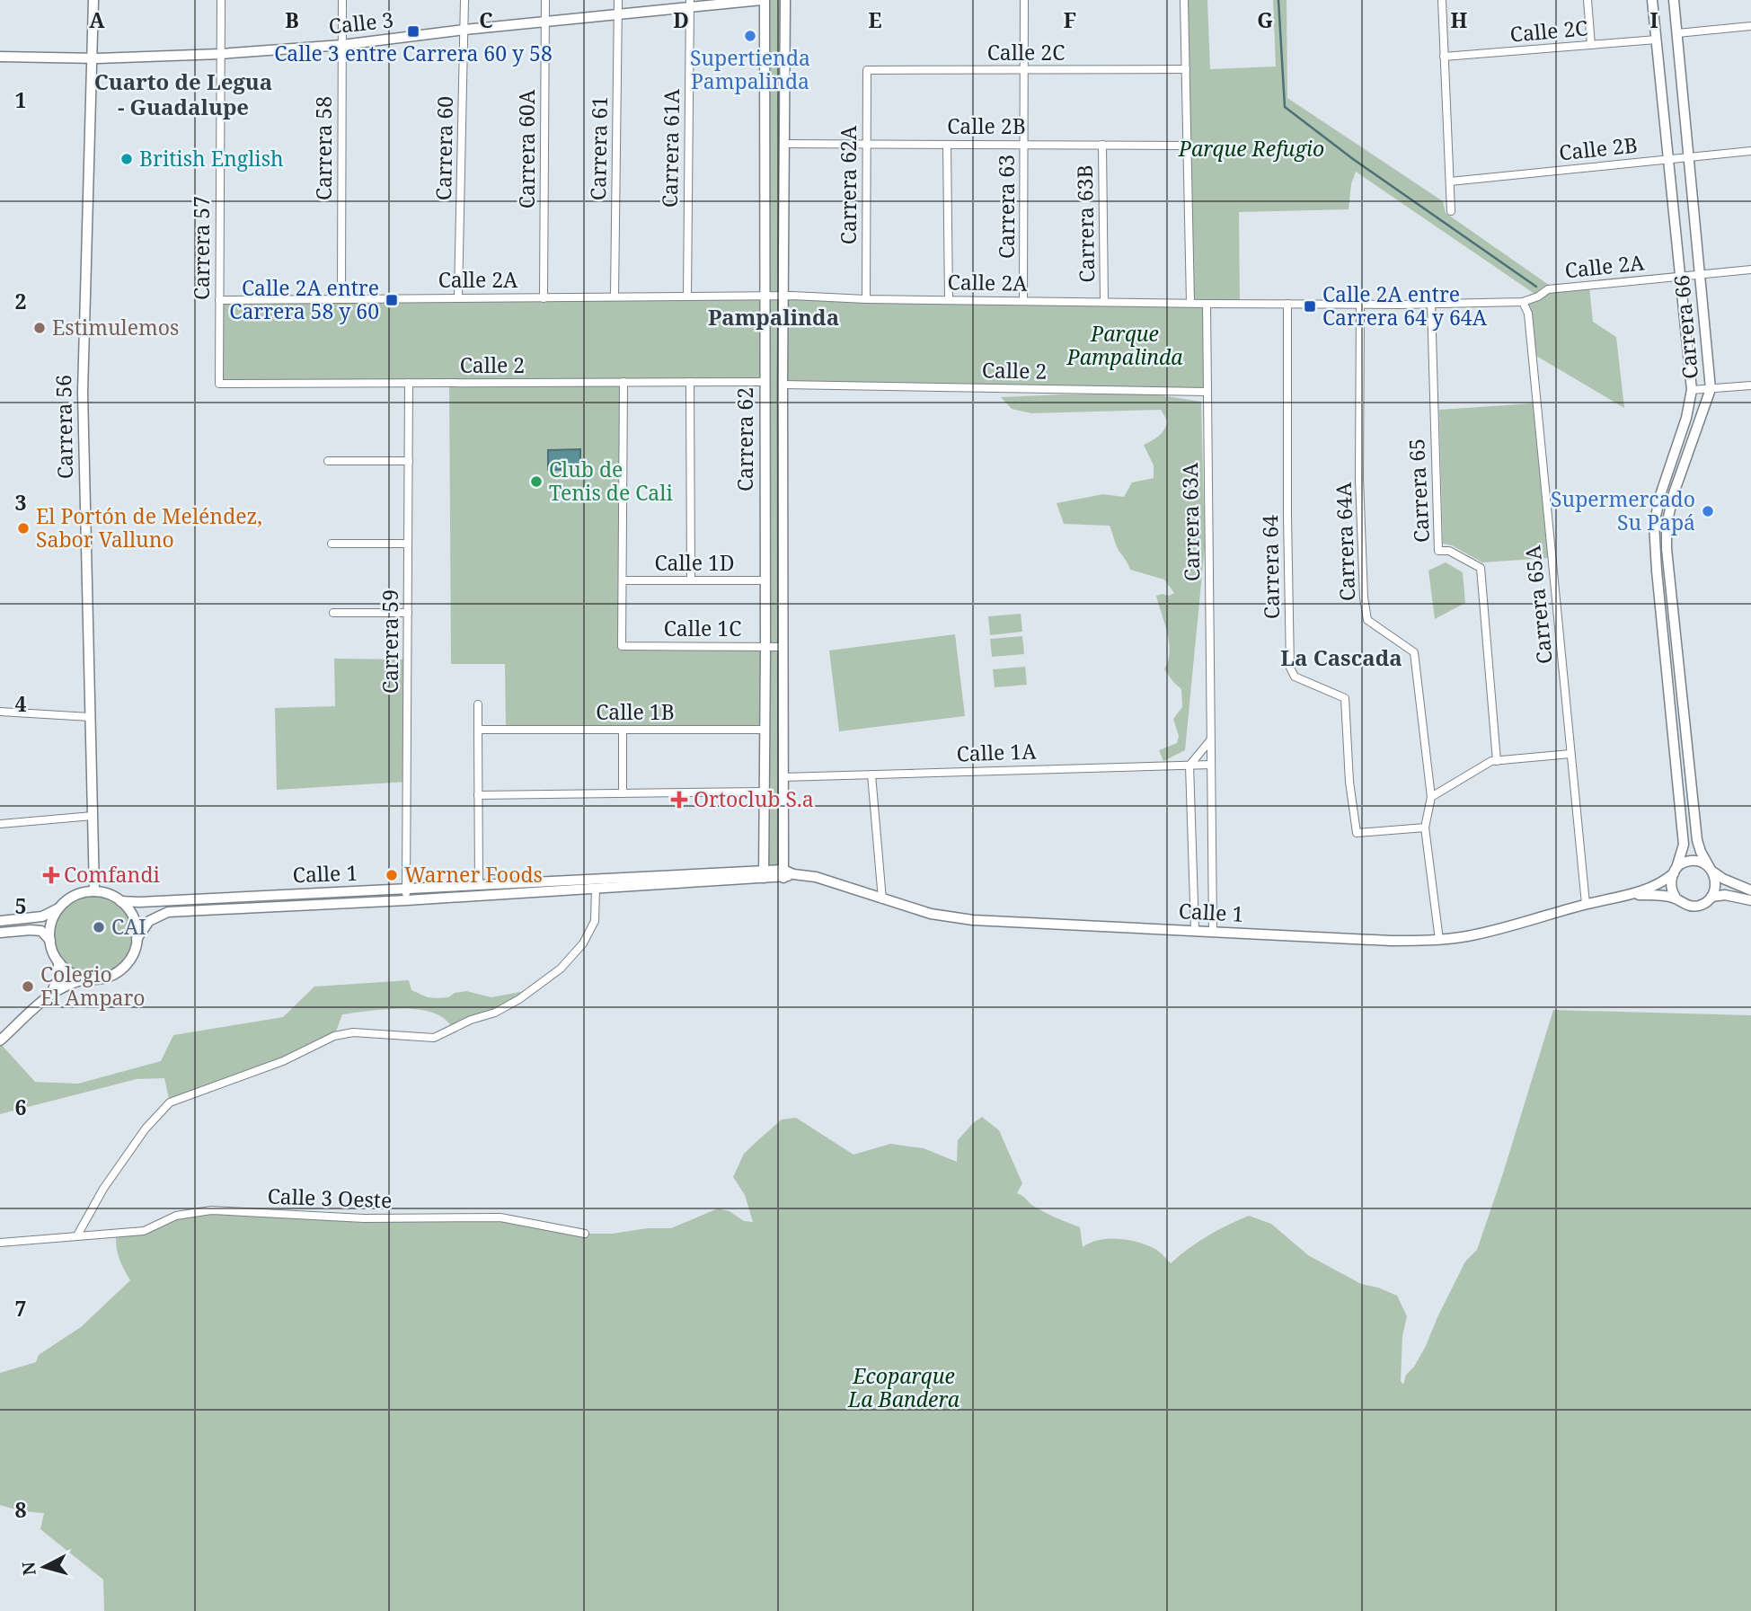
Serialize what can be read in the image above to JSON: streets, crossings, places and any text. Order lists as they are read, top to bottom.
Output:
{
  "streets": {
    "main road": [
      "Calle 3",
      "Carrera 66",
      "Carrera 56",
      "Carrera 62",
      "Calle 1"
    ],
    "street": [
      "Calle 2C",
      "Calle 2B",
      "Carrera 58",
      "Carrera 60",
      "Carrera 61",
      "Carrera 61A",
      "Carrera 60A",
      "Carrera 62A",
      "Carrera 63",
      "Carrera 63B",
      "Carrera 57",
      "Calle 2A",
      "Calle 2",
      "Carrera 65",
      "Carrera 63A",
      "Carrera 64A",
      "Calle 1D",
      "Carrera 64",
      "Carrera 65A",
      "Calle 1C",
      "Carrera 59",
      "Calle 1B",
      "Calle 1A",
      "Calle 3 Oeste"
    ]
  },
  "crossings": [
    ["Calle 3", "Carrera 58"],
    ["Calle 3", "Carrera 60"],
    ["Calle 3", "Carrera 61"],
    ["Calle 3", "Carrera 61A"],
    ["Calle 3", "Carrera 60A"],
    ["Calle 3", "Carrera 57"],
    ["Calle 3", "Carrera 56"],
    ["Calle 3", "Carrera 62"],
    ["Calle 2C", "Carrera 62A"],
    ["Calle 2C", "Carrera 63"],
    ["Calle 2C", "Carrera 66"],
    ["Calle 2B", "Carrera 62A"],
    ["Calle 2B", "Carrera 63"],
    ["Calle 2B", "Carrera 63B"],
    ["Calle 2B", "Carrera 66"],
    ["Calle 2B", "Carrera 62"],
    ["Carrera 58", "Calle 2A"],
    ["Carrera 60", "Calle 2A"],
    ["Carrera 61", "Calle 2A"],
    ["Carrera 61A", "Calle 2A"],
    ["Carrera 60A", "Calle 2A"],
    ["Carrera 62A", "Calle 2A"],
    ["Carrera 63", "Calle 2A"],
    ["Carrera 63B", "Calle 2A"],
    ["Carrera 57", "Calle 2A"],
    ["Carrera 57", "Calle 2"],
    ["Calle 2A", "Carrera 66"],
    ["Calle 2A", "Carrera 62"],
    ["Calle 2A", "Carrera 65"],
    ["Calle 2A", "Carrera 63A"],
    ["Calle 2A", "Carrera 64A"],
    ["Calle 2A", "Carrera 64"],
    ["Calle 2A", "Carrera 65A"],
    ["Carrera 66", "Calle 1"],
    ["Calle 2", "Carrera 62"],
    ["Calle 2", "Carrera 63A"],
    ["Calle 2", "Carrera 59"],
    ["Carrera 56", "Calle 1"],
    ["Carrera 62", "Calle 1D"],
    ["Carrera 62", "Calle 1C"],
    ["Carrera 62", "Calle 1B"],
    ["Carrera 62", "Calle 1A"],
    ["Carrera 62", "Calle 1"],
    ["Carrera 63A", "Calle 1A"],
    ["Carrera 63A", "Calle 1"],
    ["Carrera 64A", "Carrera 64"],
    ["Carrera 64A", "Calle 1"],
    ["Calle 1D", "Calle 1C"],
    ["Carrera 65A", "Calle 1"],
    ["Carrera 59", "Calle 1"]
  ],
  "districts": ["Cuarto de Legua - Guadalupe", "Pampalinda", "La Cascada"],
  "parks": ["Parque Refugio", "Parque Pampalinda", "Ecoparque La Bandera"],
  "places": {
    "transit": ["Calle 3 entre Carrera 60 y 58", "Calle 2A entre Carrera 58 y 60", "Calle 2A entre Carrera 64 y 64A"],
    "other": [
      "Supertienda Pampalinda",
      "British English",
      "Estimulemos",
      "Club de Tenis de Cali",
      "Supermercado Su Papá",
      "El Portón de Meléndez, Sabor Valluno",
      "Warner Foods",
      "CAI",
      "Colegio El Amparo"
    ],
    "health": ["Ortoclub S.a", "Comfandi"]
  },
  "north": "left",
  "grid": {
    "columns": [
      "A",
      "B",
      "C",
      "D",
      "E",
      "F",
      "G",
      "H",
      "I"
    ],
    "rows": [
      "1",
      "2",
      "3",
      "4",
      "5",
      "6",
      "7",
      "8"
    ]
  }
}
